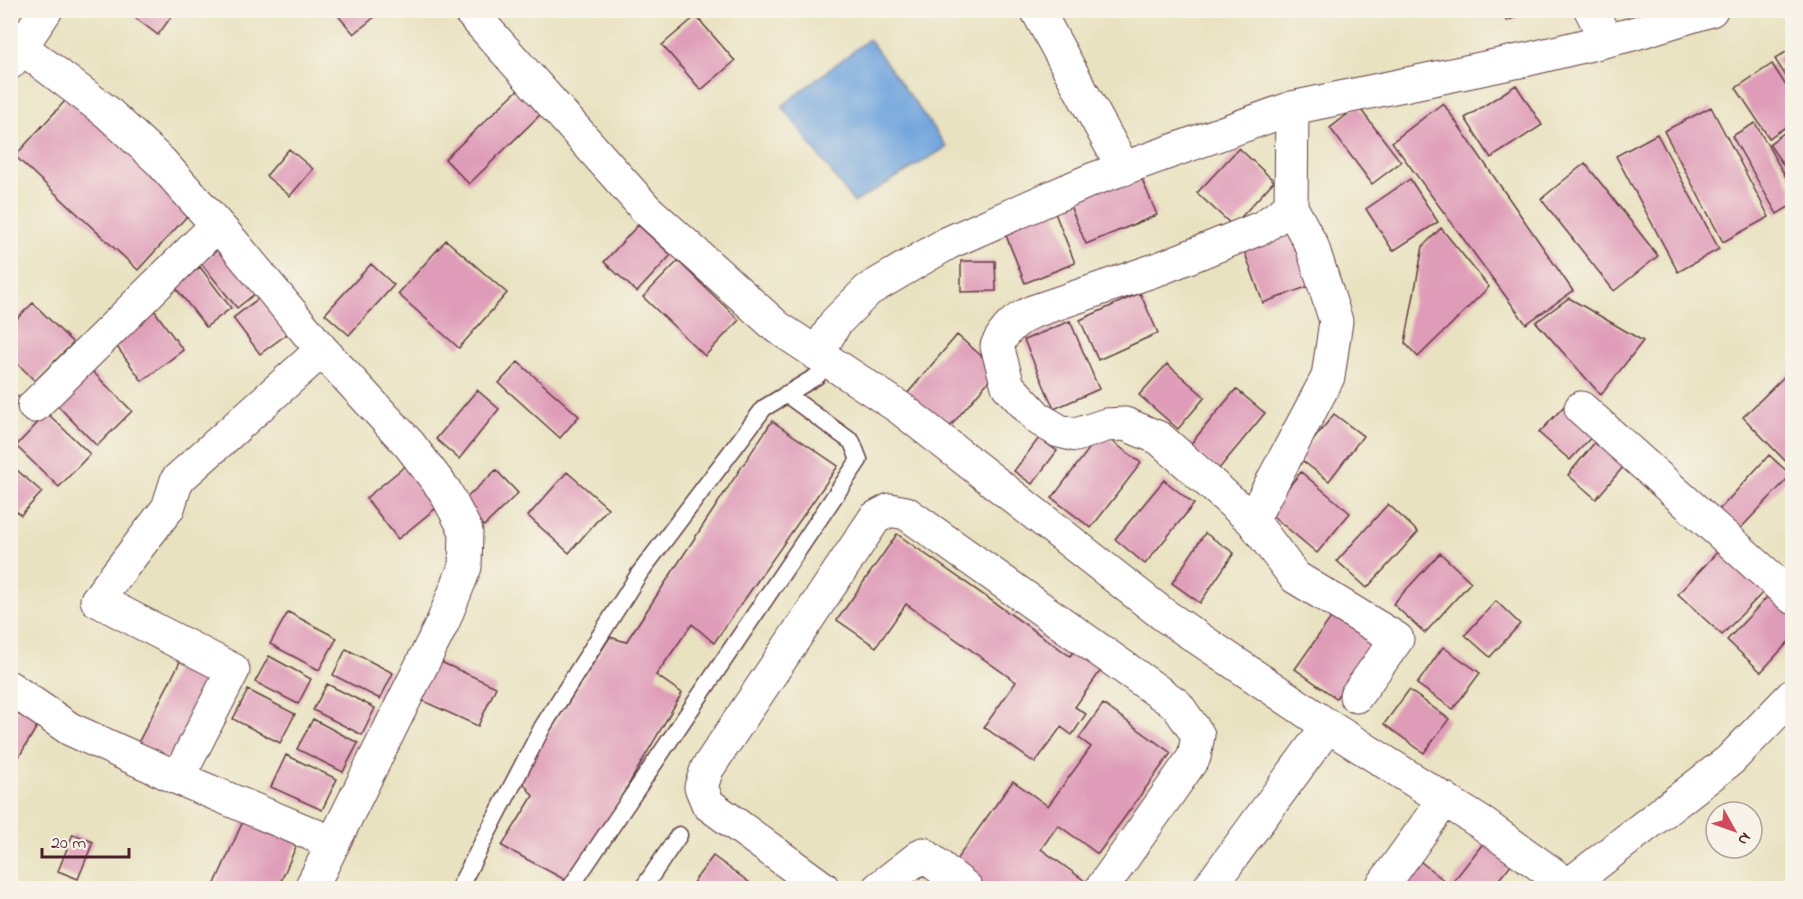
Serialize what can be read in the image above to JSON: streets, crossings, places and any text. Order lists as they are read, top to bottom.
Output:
{
  "scale_bar": "20 m",
  "north": "bottom right"
}
